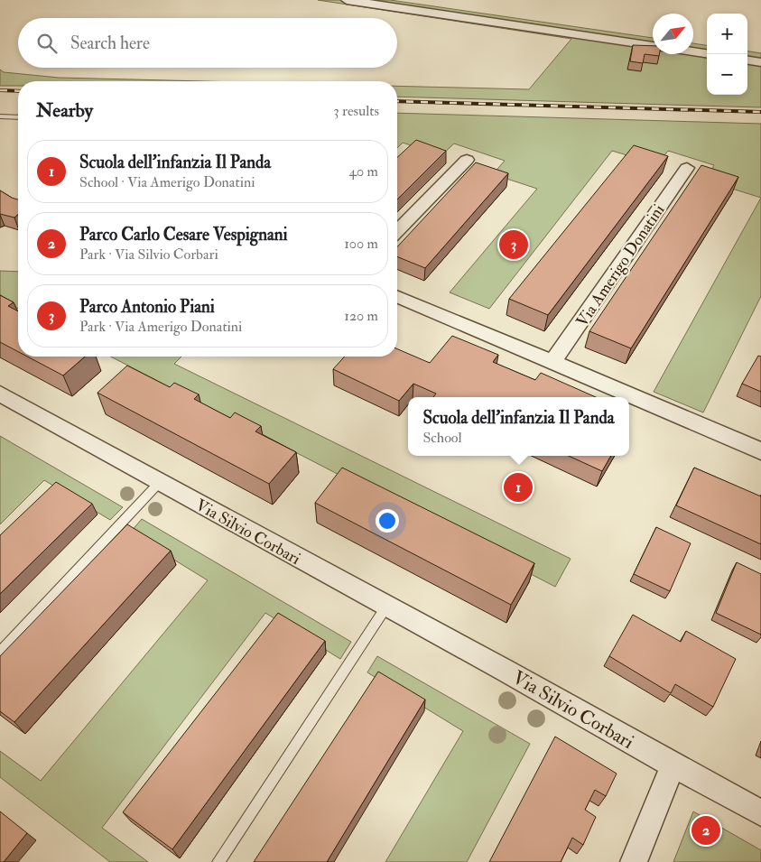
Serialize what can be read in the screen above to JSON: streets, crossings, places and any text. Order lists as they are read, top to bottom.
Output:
{
  "streets": {
    "street": ["Via Amerigo Donatini", "Via Silvio Corbari"]
  },
  "north": "top right",
  "page": {
    "map_buttons": ["+", "−"],
    "search": "Search here",
    "heading": ["Nearby", "3 results"],
    "list": [
      {
        "mark": "1",
        "name": "Scuola dell'infanzia Il Panda",
        "note": "School · Via Amerigo Donatini",
        "value": "40 m"
      },
      {
        "mark": "2",
        "name": "Parco Carlo Cesare Vespignani",
        "note": "Park · Via Silvio Corbari",
        "value": "100 m"
      },
      {
        "mark": "3",
        "name": "Parco Antonio Piani",
        "note": "Park · Via Amerigo Donatini",
        "value": "120 m"
      }
    ],
    "pins": ["3", "1", "2"],
    "popup": ["Scuola dell'infanzia Il Panda", "School"]
  }
}
